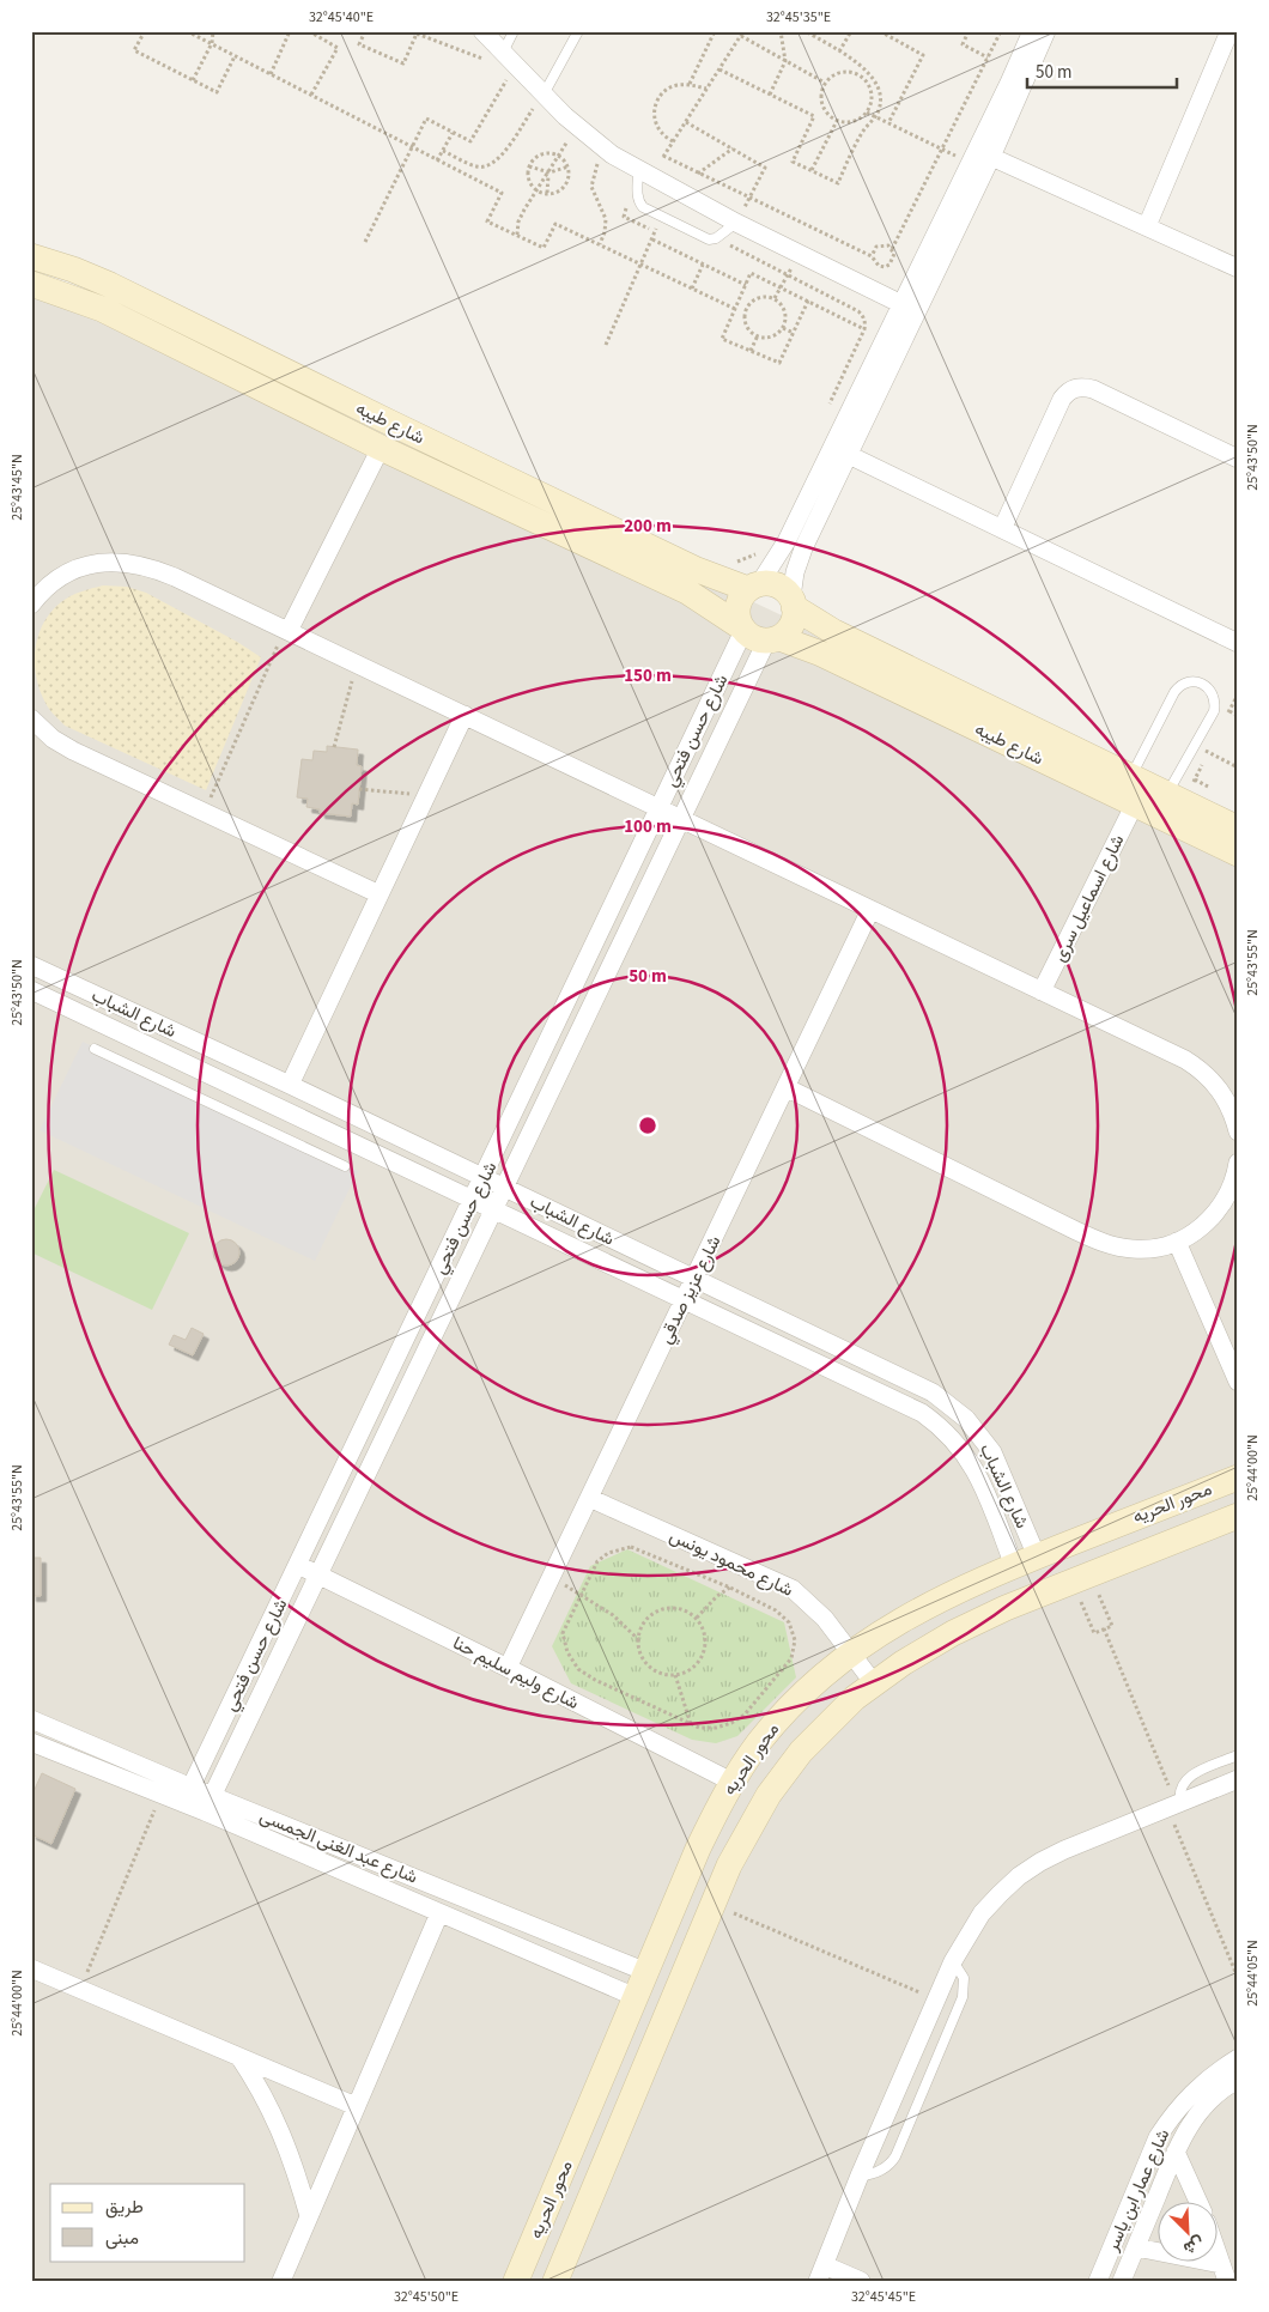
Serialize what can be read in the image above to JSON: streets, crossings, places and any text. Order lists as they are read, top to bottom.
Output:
{
  "streets": {
    "main road": ["شارع طيبه", "محور الحريه"],
    "street": [
      "شارع حسن فتحي",
      "شارع اسماعيل سرى",
      "شارع الشباب",
      "شارع عزيز صدقي",
      "شارع محمود يونس",
      "شارع وليم سليم حنا",
      "شارع عبد الغنى الجمسى",
      "شارع عمار ابن ياسر"
    ]
  },
  "crossings": [
    ["شارع طيبه", "شارع حسن فتحي"],
    ["شارع طيبه", "شارع اسماعيل سرى"],
    ["شارع حسن فتحي", "شارع الشباب"],
    ["شارع حسن فتحي", "شارع وليم سليم حنا"],
    ["شارع حسن فتحي", "شارع عبد الغنى الجمسى"],
    ["شارع الشباب", "شارع عزيز صدقي"],
    ["شارع الشباب", "محور الحريه"],
    ["شارع عزيز صدقي", "شارع محمود يونس"],
    ["شارع عزيز صدقي", "شارع وليم سليم حنا"],
    ["محور الحريه", "شارع محمود يونس"],
    ["محور الحريه", "شارع وليم سليم حنا"],
    ["محور الحريه", "شارع عبد الغنى الجمسى"]
  ],
  "legend": ["طريق", "مبنى"],
  "scale_bar": "50 m",
  "north": "bottom right",
  "coordinates": [
    "32°45'40\"E",
    "32°45'35\"E",
    "25°43'50\"N",
    "25°43'45\"N",
    "25°43'55\"N",
    "25°44'00\"N",
    "25°44'05\"N",
    "32°45'50\"E",
    "32°45'45\"E"
  ],
  "rings": [
    "200 m",
    "150 m",
    "100 m",
    "50 m"
  ]
}
